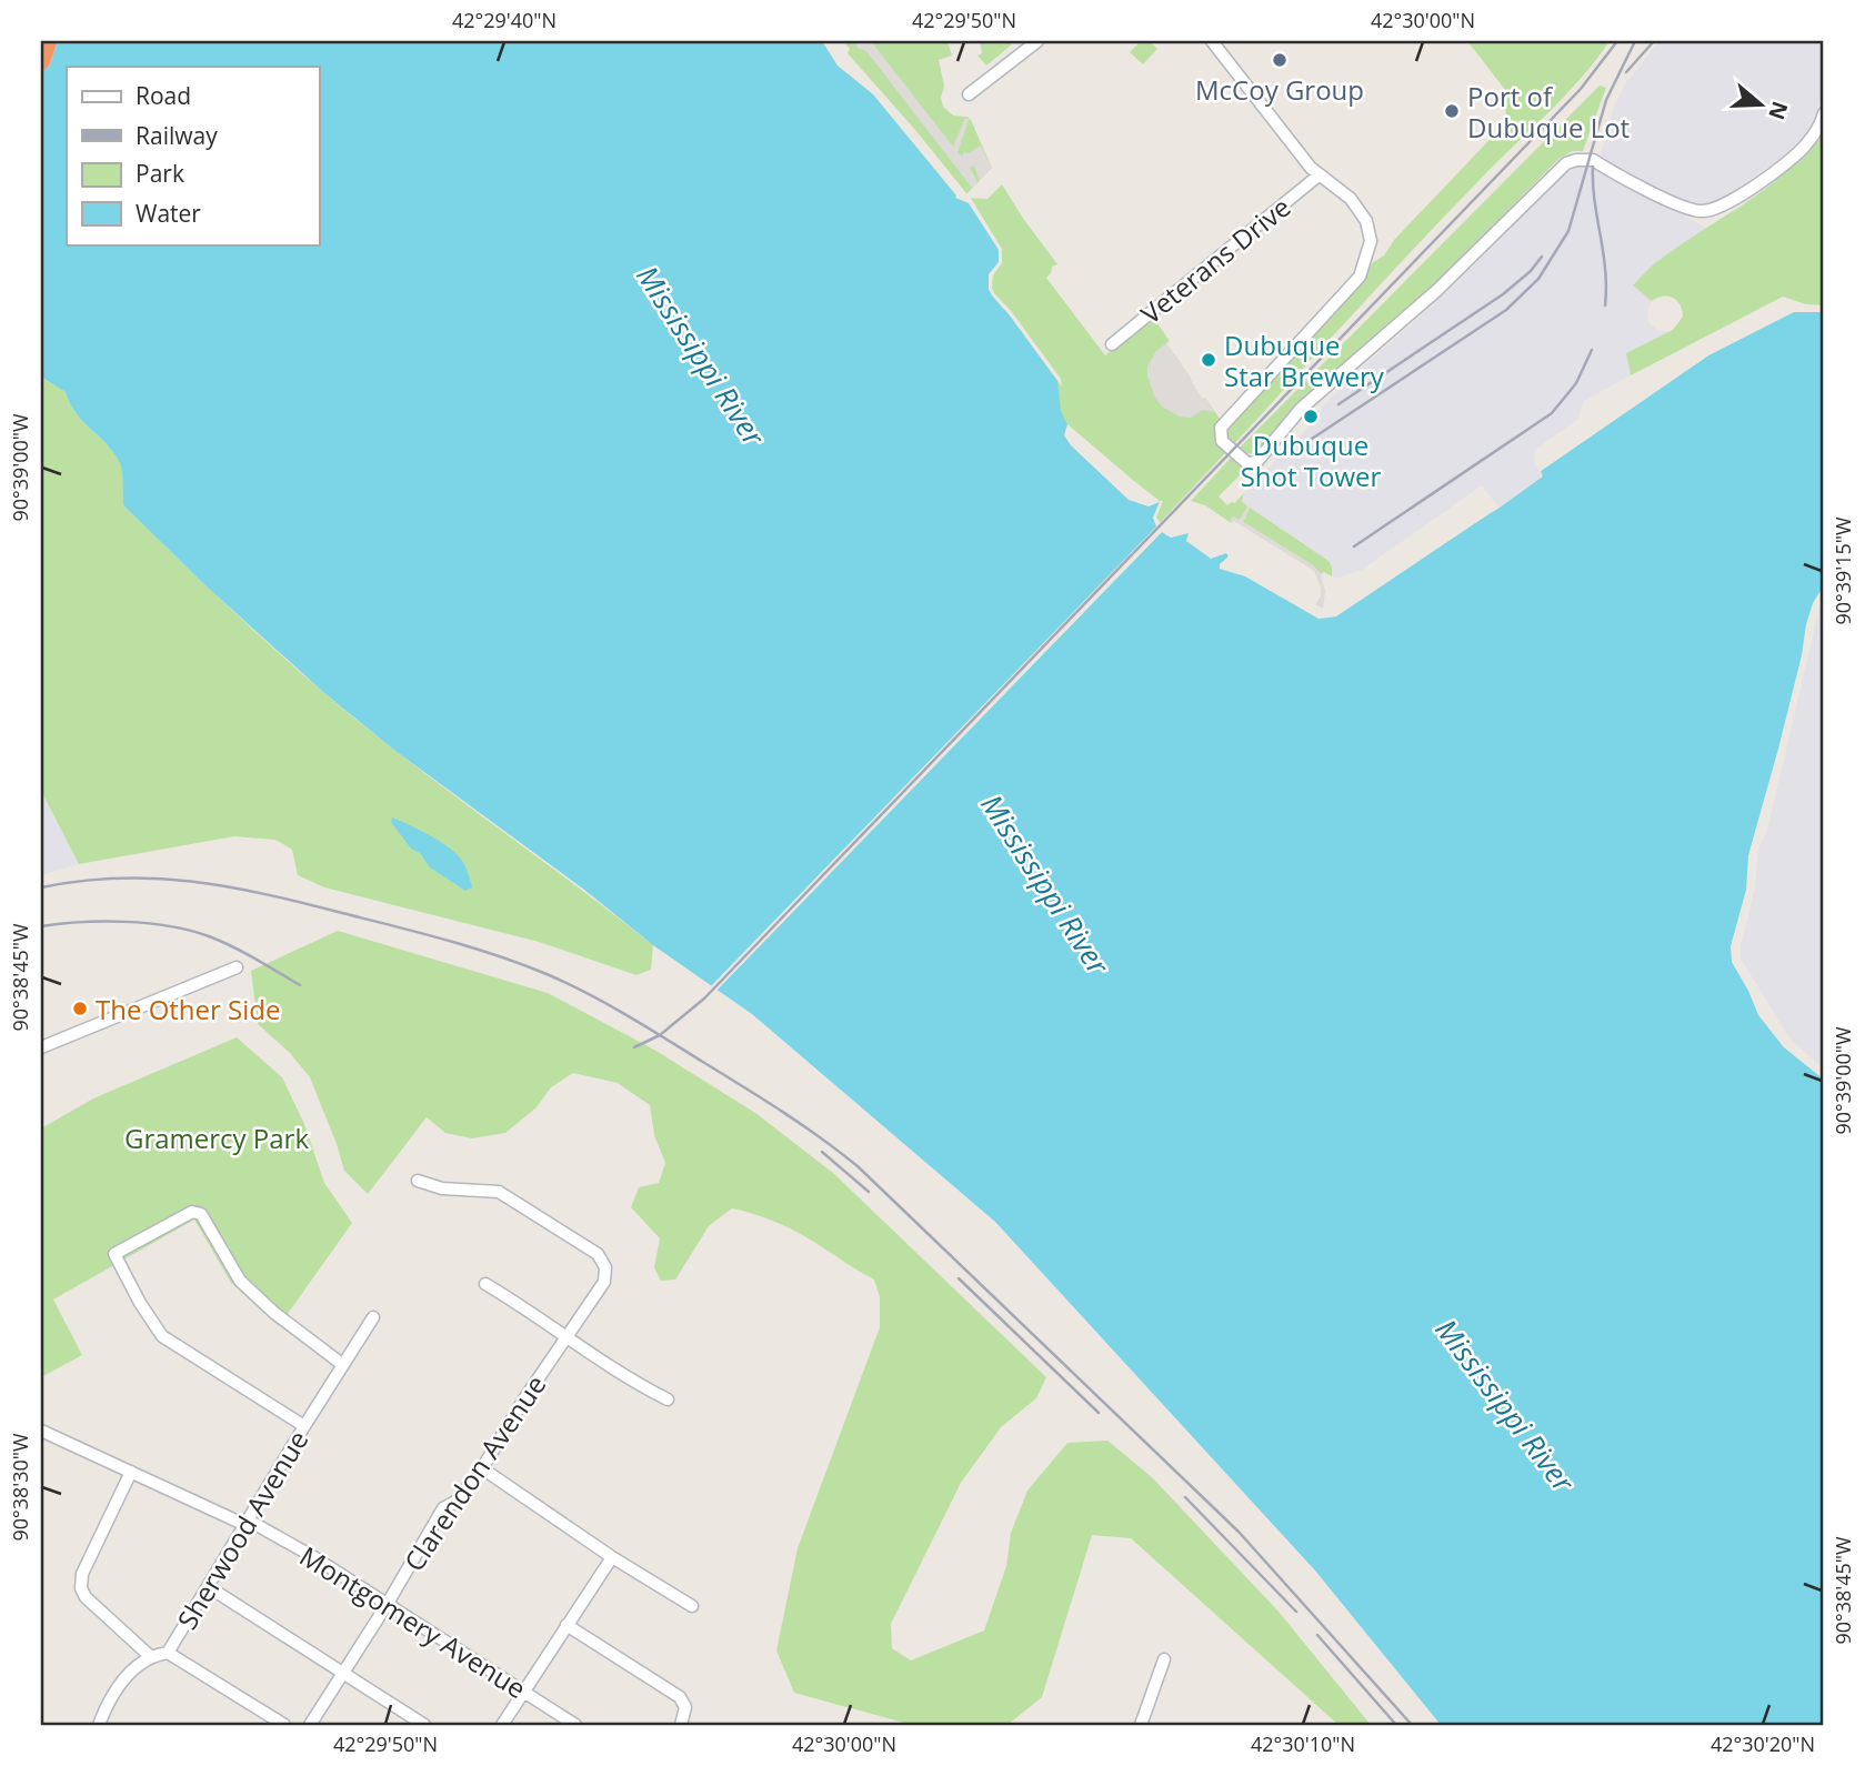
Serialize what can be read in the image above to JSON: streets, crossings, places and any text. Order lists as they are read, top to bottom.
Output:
{
  "streets": {
    "street": [
      "Veterans Drive",
      "Clarendon Avenue",
      "Sherwood Avenue",
      "Montgomery Avenue"
    ]
  },
  "crossings": [
    ["Clarendon Avenue", "Montgomery Avenue"],
    ["Sherwood Avenue", "Montgomery Avenue"]
  ],
  "water": ["Mississippi River"],
  "parks": ["Gramercy Park"],
  "places": [
    "McCoy Group",
    "Port of Dubuque Lot",
    "Dubuque Star Brewery",
    "Dubuque Shot Tower",
    "The Other Side"
  ],
  "legend": [
    "Road",
    "Railway",
    "Park",
    "Water"
  ],
  "north": "right",
  "coordinates": [
    "42°29'40\"N",
    "42°29'50\"N",
    "42°30'00\"N",
    "90°39'00\"W",
    "90°39'15\"W",
    "90°38'45\"W",
    "90°38'30\"W",
    "42°30'10\"N",
    "42°30'20\"N"
  ]
}
